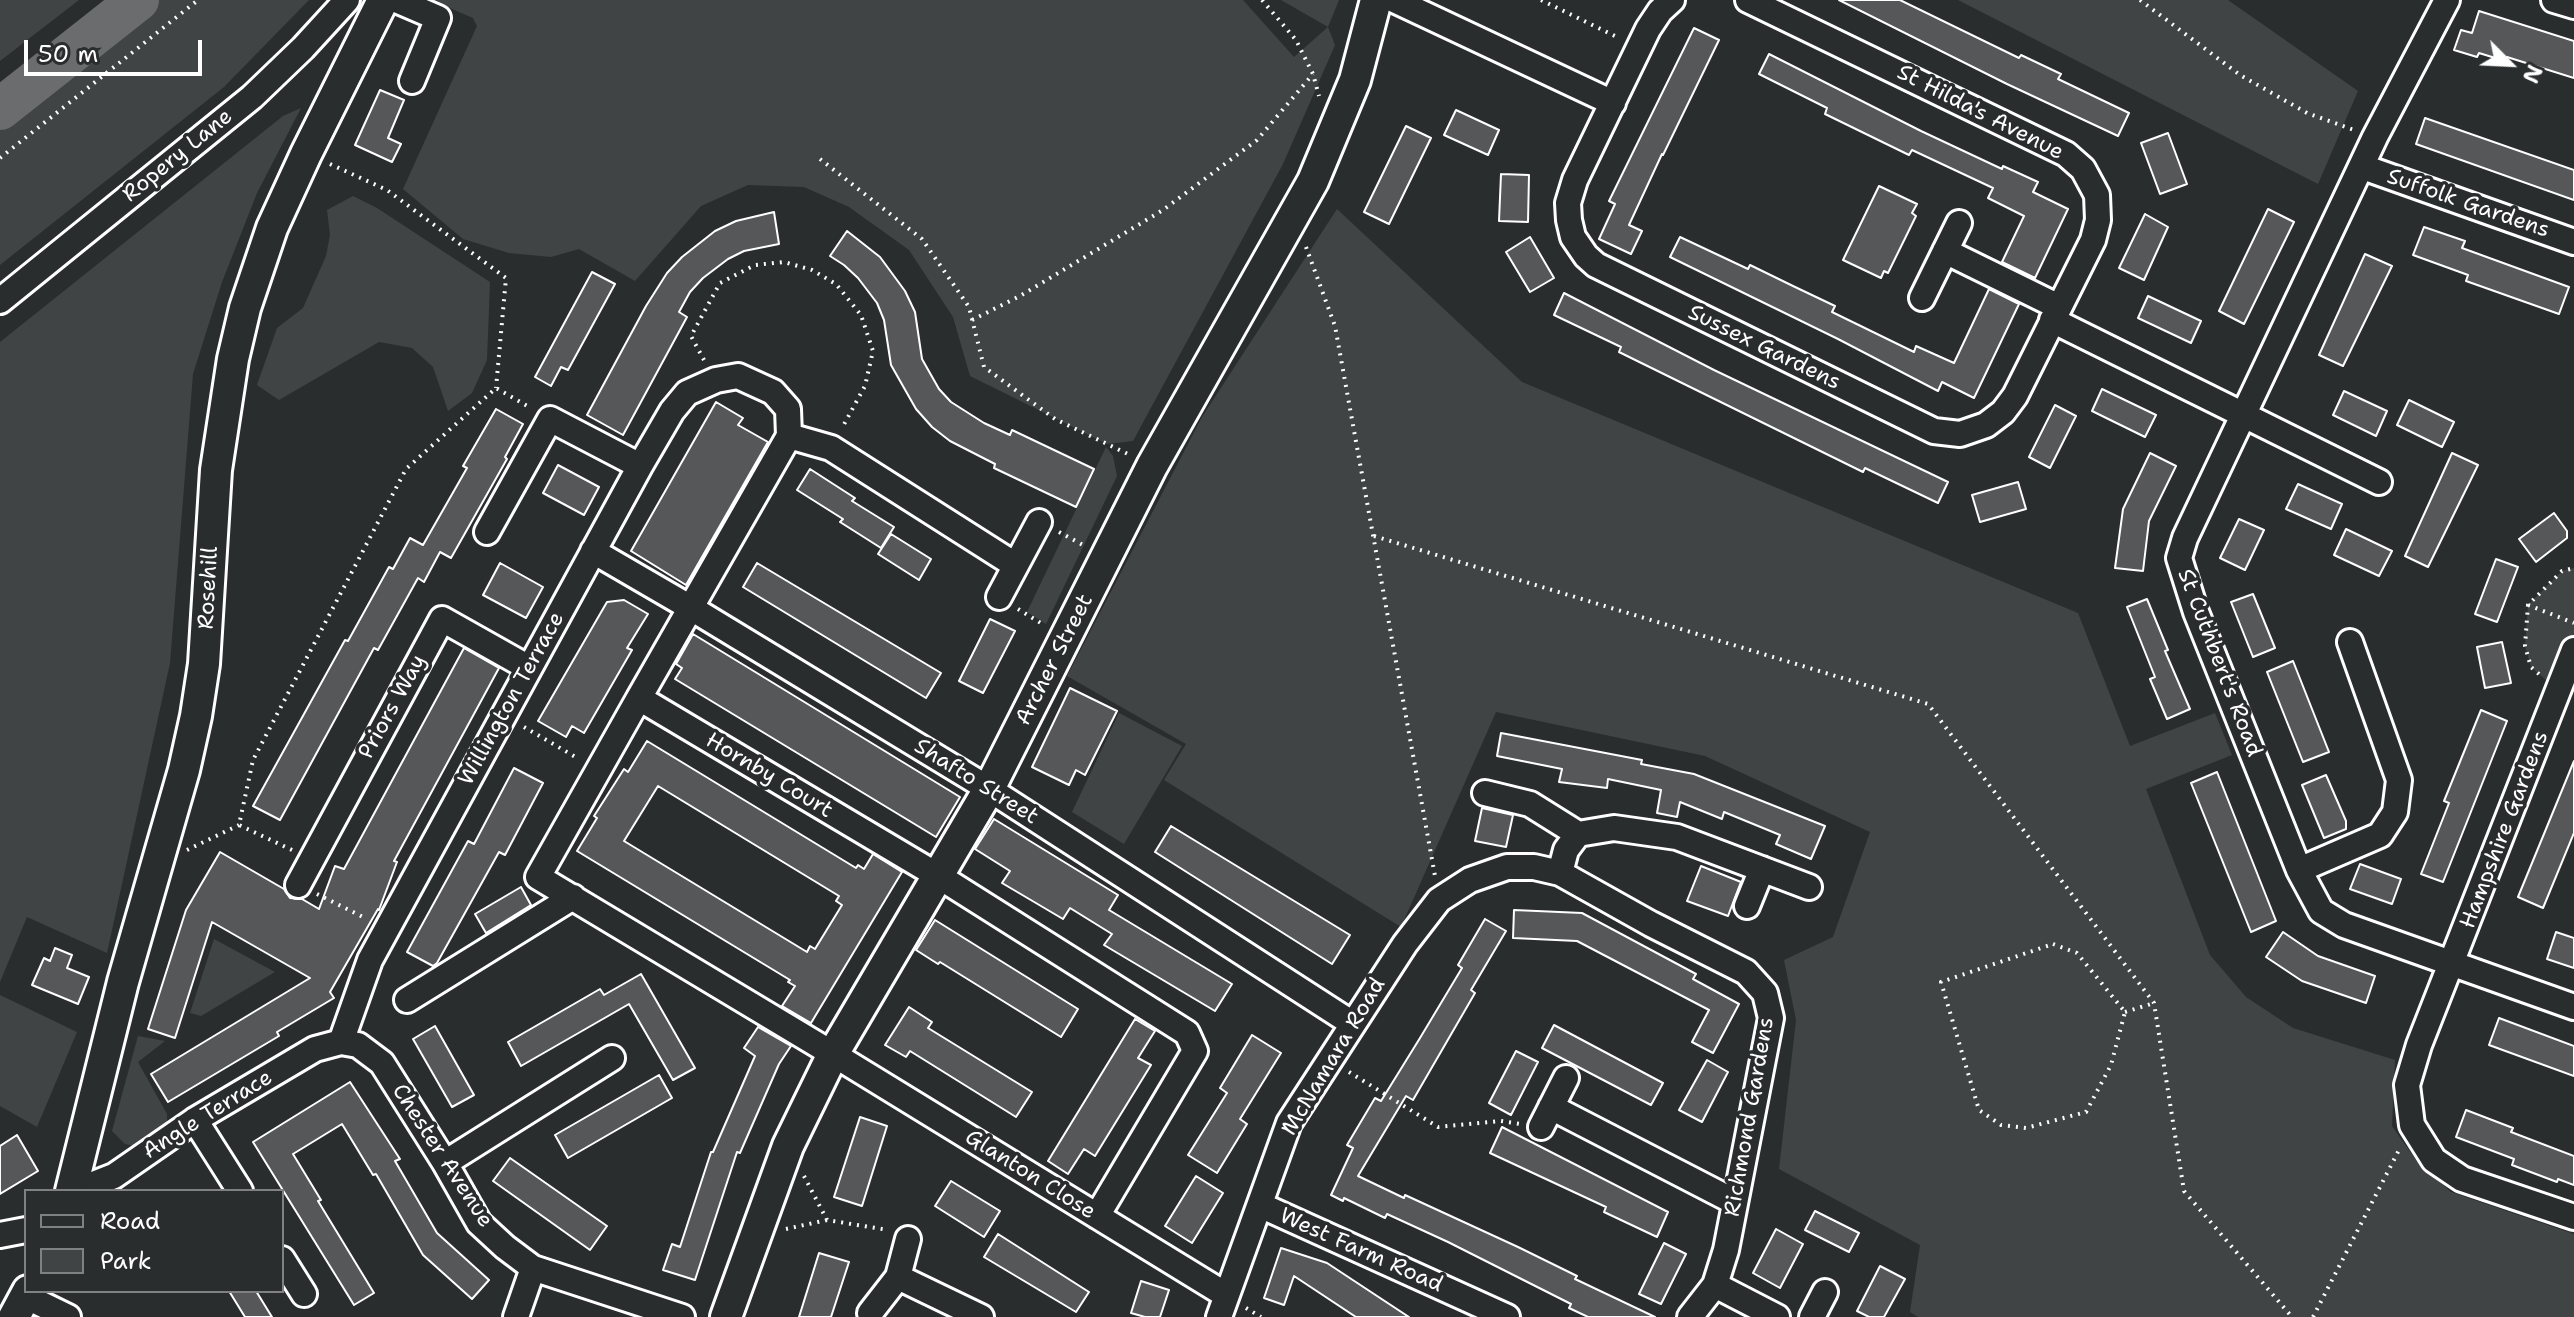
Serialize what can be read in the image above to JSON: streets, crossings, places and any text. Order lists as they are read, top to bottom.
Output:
{
  "streets": {
    "main road": ["Rosehill", "Archer Street"],
    "street": [
      "St Hilda's Avenue",
      "Ropery Lane",
      "Suffolk Gardens",
      "Sussex Gardens",
      "St Cuthbert's Road",
      "Willington Terrace",
      "Priors Way",
      "Hornby Court",
      "Shafto Street",
      "Hampshire Gardens",
      "McNamara Road",
      "Angle Terrace",
      "Richmond Gardens",
      "Chester Avenue",
      "Glanton Close",
      "West Farm Road"
    ]
  },
  "crossings": [
    ["St Hilda's Avenue", "Sussex Gardens"],
    ["Suffolk Gardens", "St Cuthbert's Road"],
    ["Archer Street", "Hornby Court"],
    ["Archer Street", "Shafto Street"],
    ["Archer Street", "Glanton Close"],
    ["St Cuthbert's Road", "Hampshire Gardens"],
    ["Willington Terrace", "Priors Way"],
    ["Willington Terrace", "Shafto Street"],
    ["Willington Terrace", "Angle Terrace"],
    ["Willington Terrace", "Chester Avenue"],
    ["Hornby Court", "Glanton Close"],
    ["Shafto Street", "McNamara Road"],
    ["McNamara Road", "Glanton Close"],
    ["McNamara Road", "West Farm Road"],
    ["Angle Terrace", "Chester Avenue"]
  ],
  "legend": ["Road", "Park"],
  "scale_bar": "50 m",
  "north": "bottom right"
}
